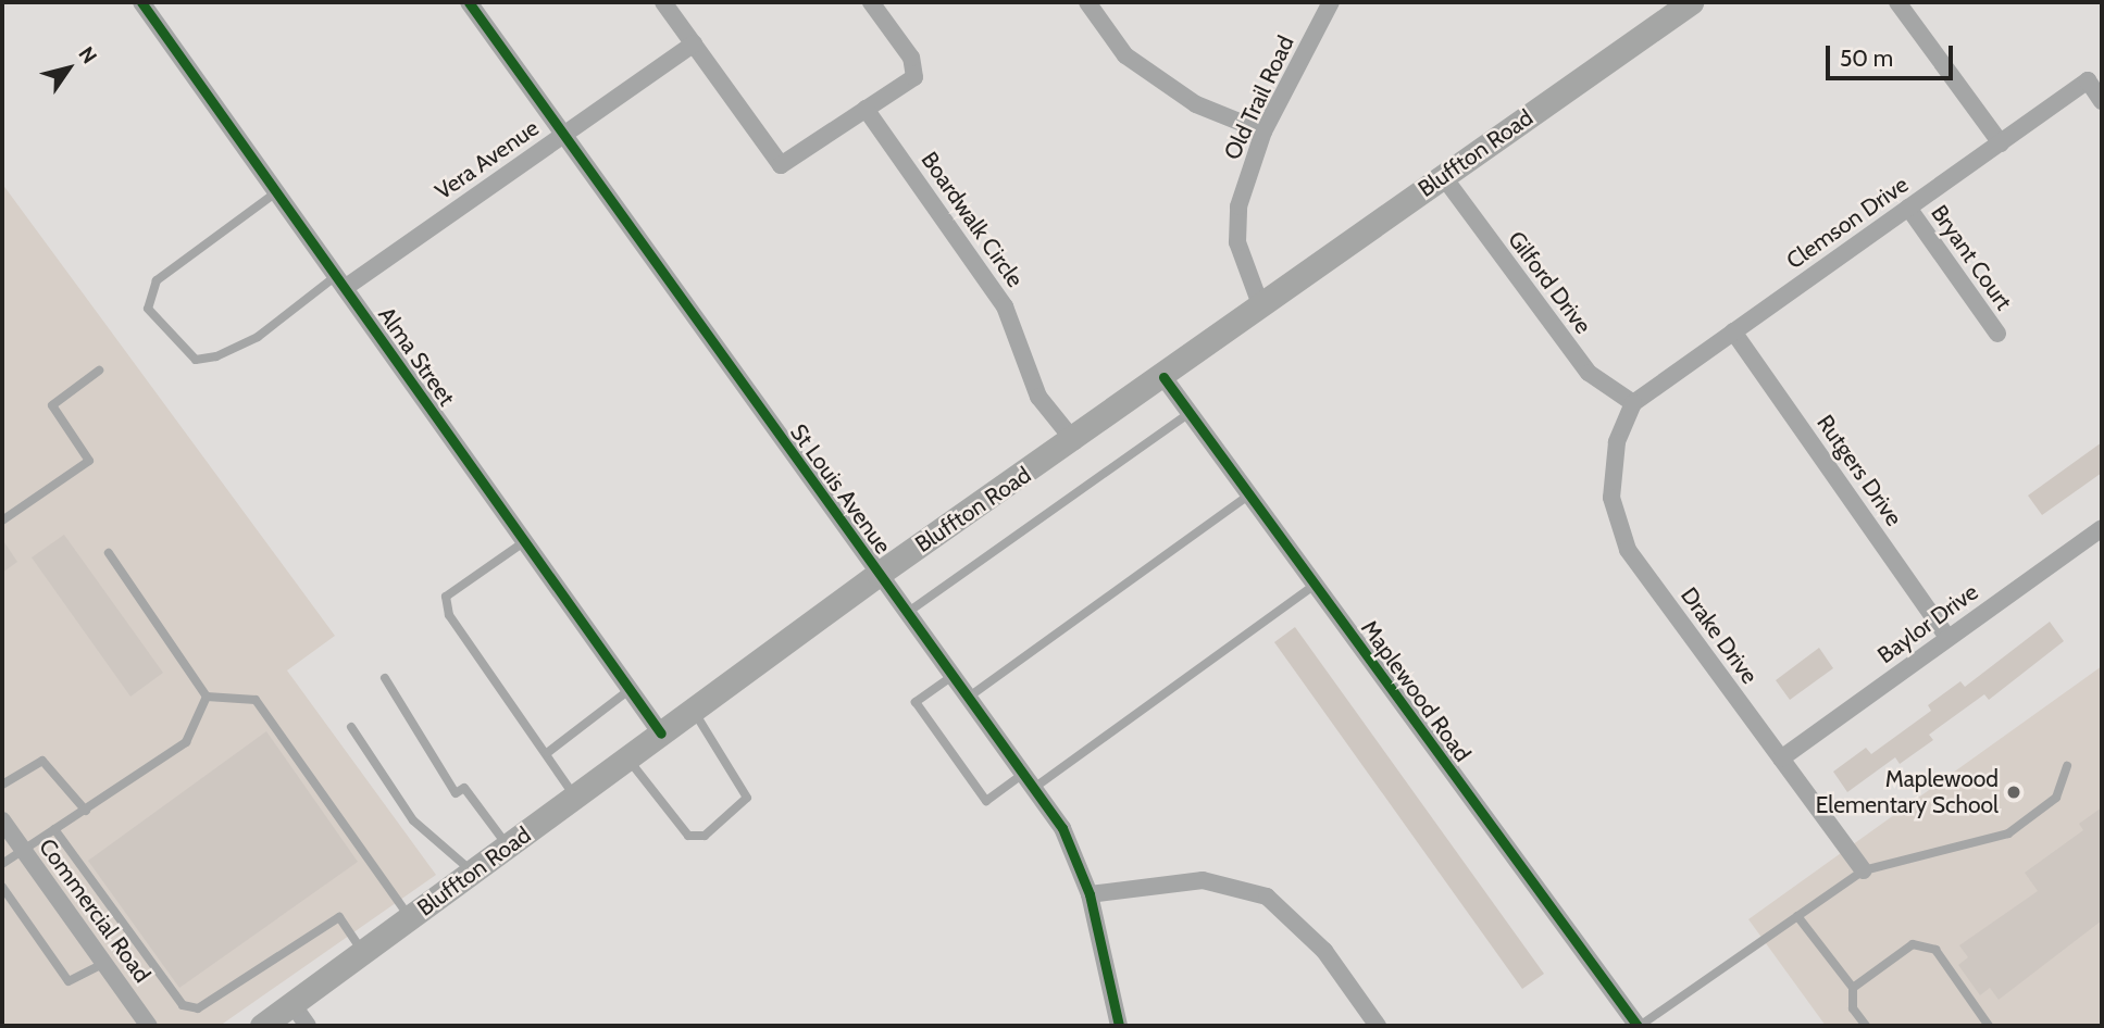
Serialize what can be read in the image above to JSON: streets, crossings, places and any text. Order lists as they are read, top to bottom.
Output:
{
  "streets": {
    "main road": ["Bluffton Road"],
    "street": [
      "Old Trail Road",
      "Vera Avenue",
      "Boardwalk Circle",
      "Clemson Drive",
      "Bryant Court",
      "Gilford Drive",
      "Alma Street",
      "Rutgers Drive",
      "St Louis Avenue",
      "Baylor Drive",
      "Drake Drive",
      "Maplewood Road",
      "Commercial Road"
    ]
  },
  "crossings": [
    ["Old Trail Road", "Bluffton Road"],
    ["Bluffton Road", "Boardwalk Circle"],
    ["Bluffton Road", "Gilford Drive"],
    ["Bluffton Road", "Alma Street"],
    ["Bluffton Road", "St Louis Avenue"],
    ["Bluffton Road", "Maplewood Road"],
    ["Vera Avenue", "Alma Street"],
    ["Vera Avenue", "St Louis Avenue"],
    ["Clemson Drive", "Bryant Court"],
    ["Clemson Drive", "Gilford Drive"],
    ["Clemson Drive", "Rutgers Drive"],
    ["Clemson Drive", "Drake Drive"],
    ["Gilford Drive", "Drake Drive"],
    ["Rutgers Drive", "Baylor Drive"],
    ["Baylor Drive", "Drake Drive"]
  ],
  "places": ["Maplewood Elementary School"],
  "scale_bar": "50 m",
  "north": "top right"
}
